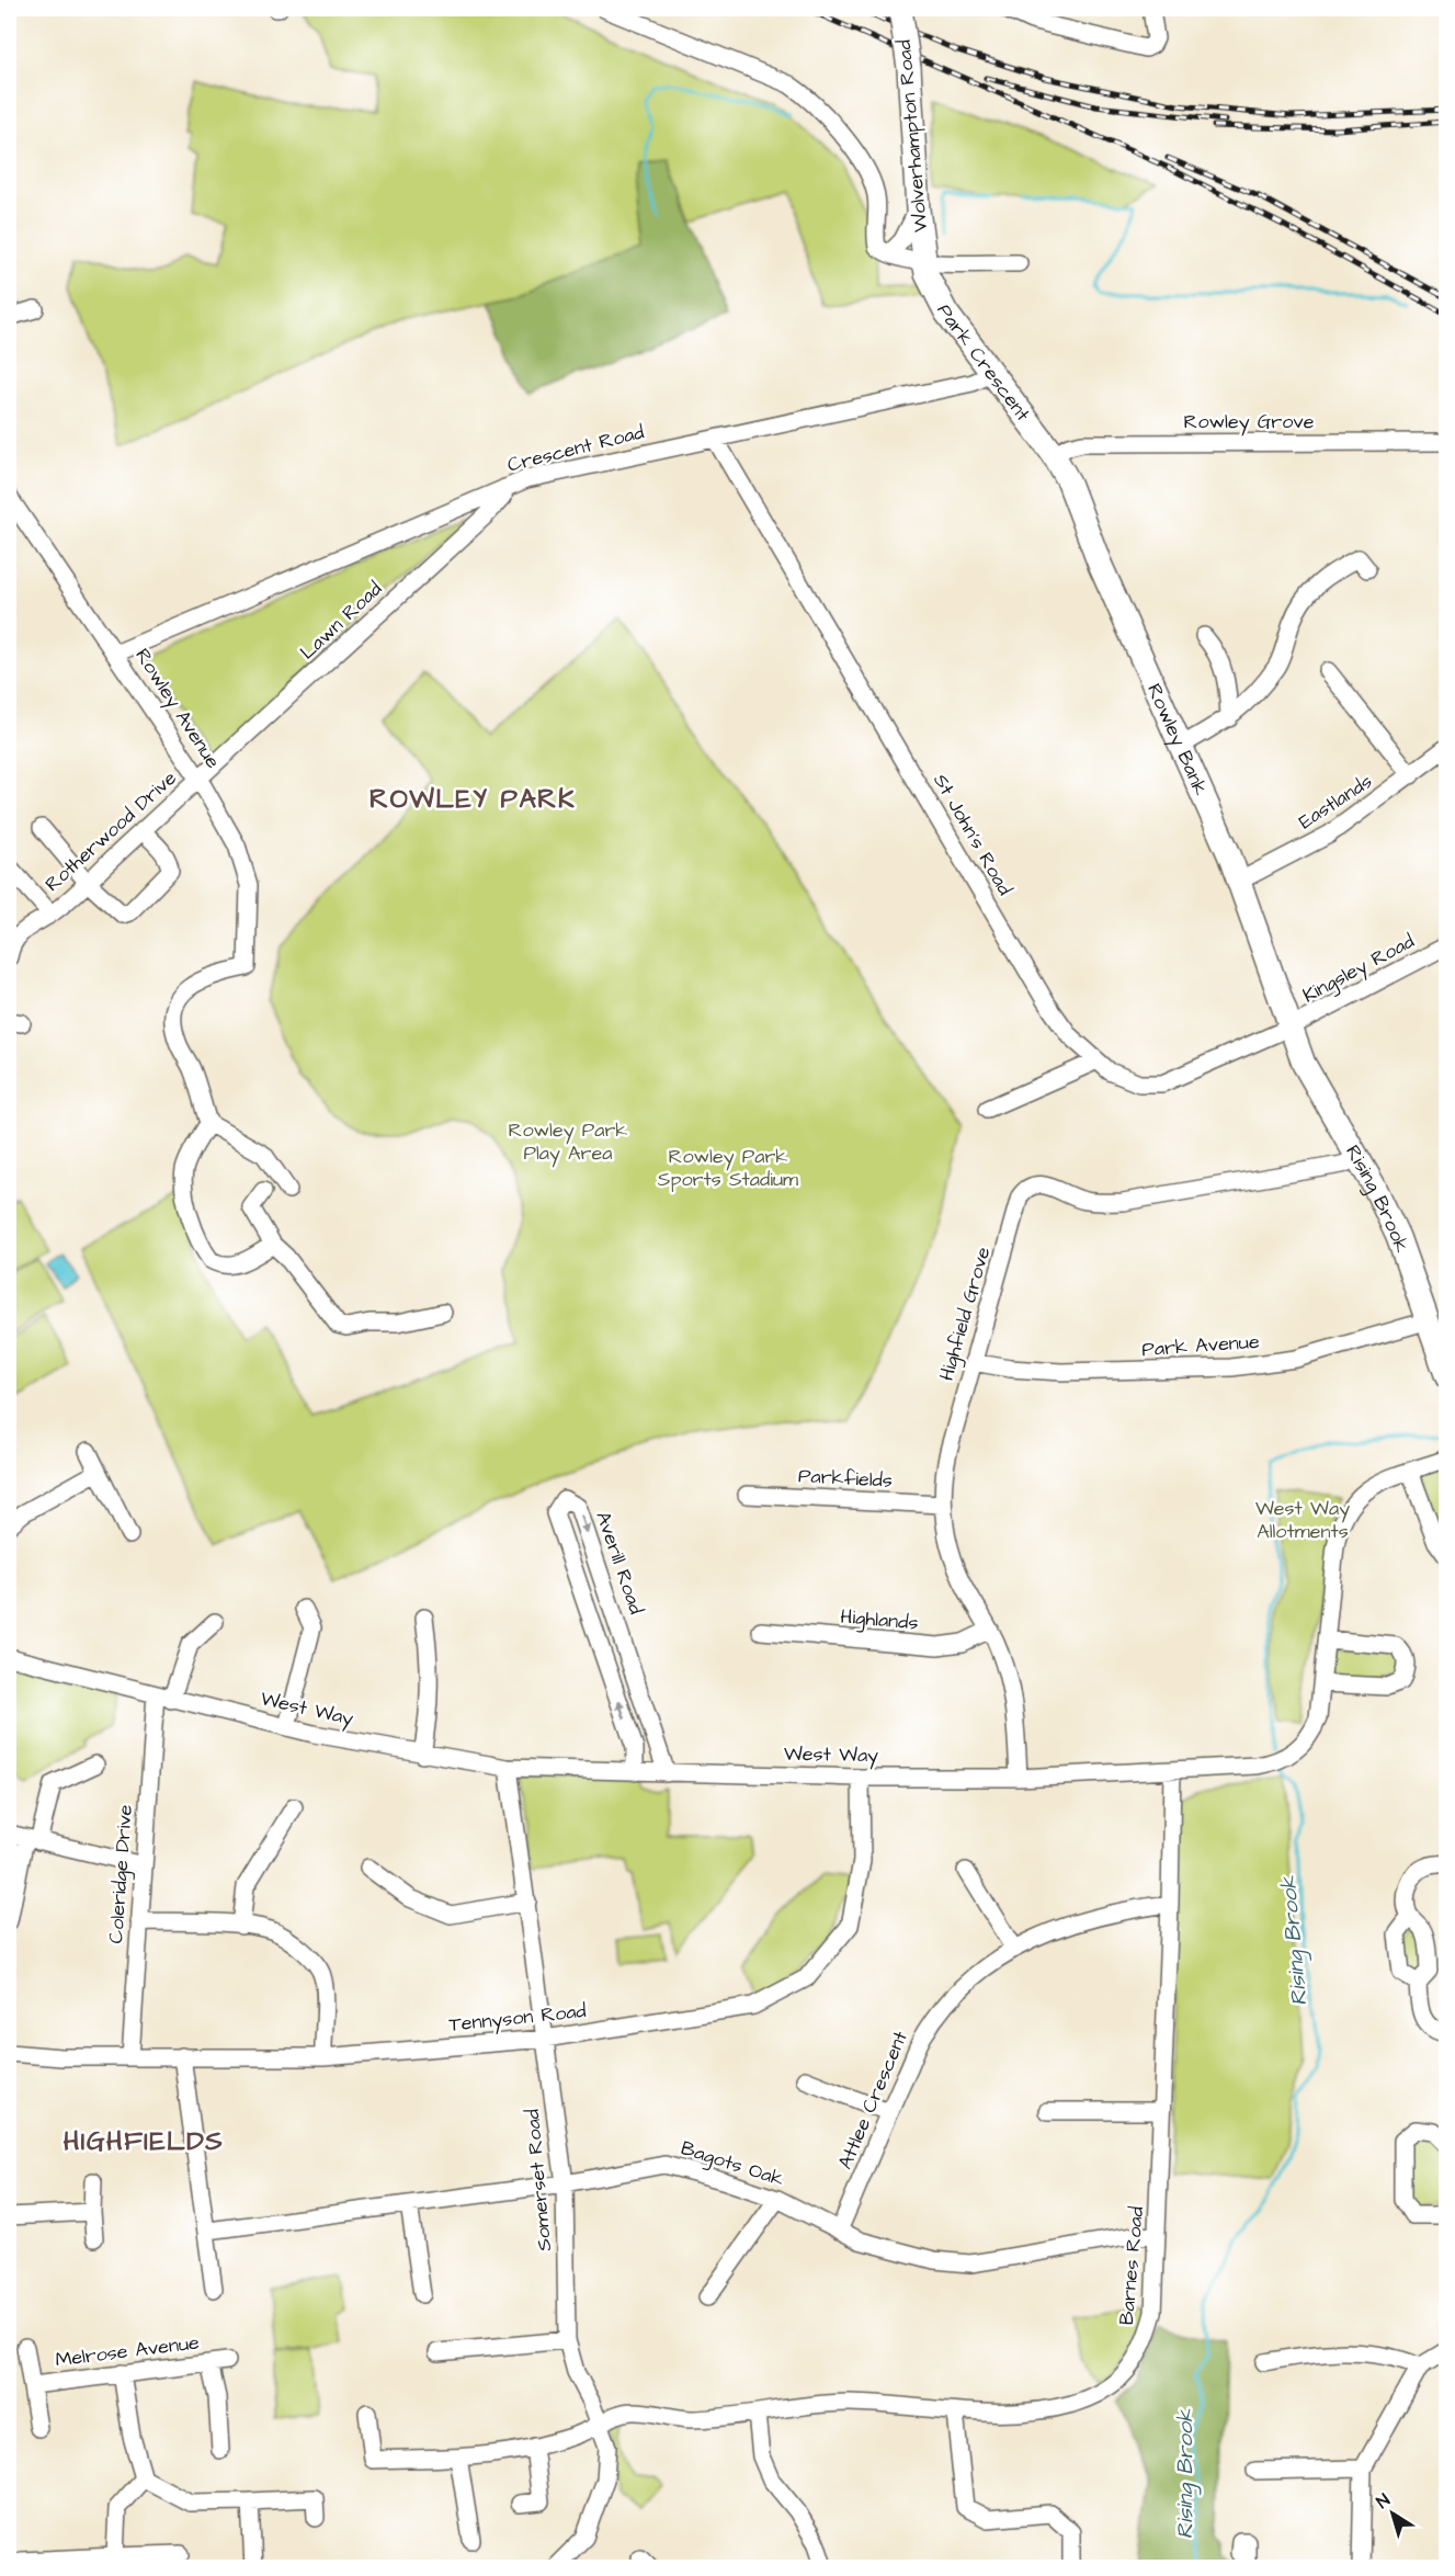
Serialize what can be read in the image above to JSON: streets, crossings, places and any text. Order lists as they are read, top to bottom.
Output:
{
  "streets": {
    "highway": [
      "Wolverhampton Road",
      "Park Crescent",
      "Rowley Bank",
      "Rising Brook"
    ],
    "street": [
      "Rowley Grove",
      "Crescent Road",
      "Lawn Road",
      "Rowley Avenue",
      "Eastlands",
      "Rotherwood Drive",
      "St John's Road",
      "Kingsley Road",
      "Highfield Grove",
      "Park Avenue",
      "Parkfields",
      "Averill Road",
      "Highlands",
      "West Way",
      "Coleridge Drive",
      "Tennyson Road",
      "Attlee Crescent",
      "Bagots Oak",
      "Somerset Road",
      "Barnes Road",
      "Melrose Avenue"
    ]
  },
  "crossings": [
    ["Wolverhampton Road", "Park Crescent"],
    ["Park Crescent", "Rowley Grove"],
    ["Park Crescent", "Crescent Road"],
    ["Park Crescent", "Rowley Bank"],
    ["Rowley Grove", "Rowley Bank"],
    ["Crescent Road", "Lawn Road"],
    ["Crescent Road", "Rowley Avenue"],
    ["Crescent Road", "St John's Road"],
    ["Lawn Road", "Rowley Avenue"],
    ["Lawn Road", "Rotherwood Drive"],
    ["Rowley Avenue", "Rotherwood Drive"],
    ["Rowley Bank", "Eastlands"],
    ["Rowley Bank", "St John's Road"],
    ["Rowley Bank", "Kingsley Road"],
    ["Rowley Bank", "Rising Brook"],
    ["St John's Road", "Kingsley Road"],
    ["St John's Road", "Rising Brook"],
    ["Kingsley Road", "Rising Brook"],
    ["Rising Brook", "Highfield Grove"],
    ["Rising Brook", "Park Avenue"],
    ["Highfield Grove", "Park Avenue"],
    ["Highfield Grove", "Parkfields"],
    ["Highfield Grove", "Highlands"],
    ["Highfield Grove", "West Way"],
    ["Averill Road", "West Way"],
    ["West Way", "Coleridge Drive"],
    ["West Way", "Tennyson Road"],
    ["West Way", "Somerset Road"],
    ["West Way", "Barnes Road"],
    ["Coleridge Drive", "Tennyson Road"],
    ["Tennyson Road", "Somerset Road"],
    ["Attlee Crescent", "Bagots Oak"],
    ["Attlee Crescent", "Barnes Road"],
    ["Bagots Oak", "Somerset Road"],
    ["Bagots Oak", "Barnes Road"],
    ["Somerset Road", "Barnes Road"]
  ],
  "districts": ["ROWLEY PARK", "HIGHFIELDS"],
  "water": ["Rising Brook"],
  "parks": ["Rowley Park Play Area", "Rowley Park Sports Stadium", "West Way Allotments"],
  "north": "top left"
}
